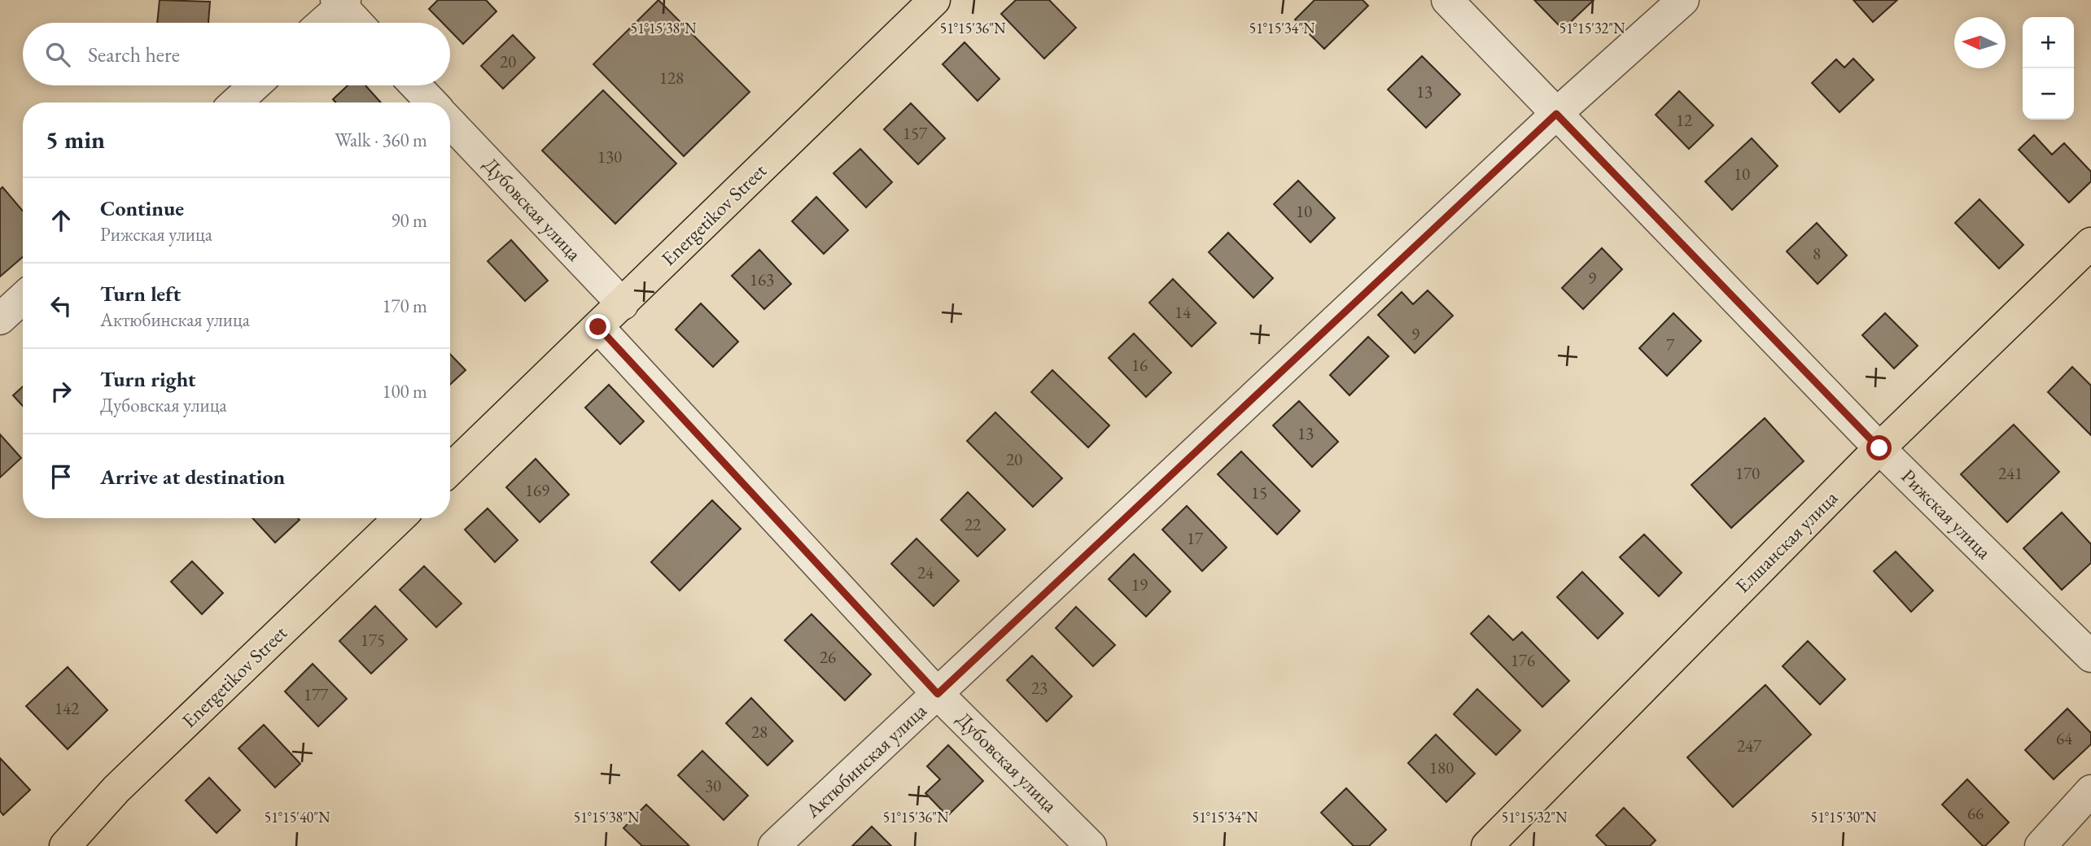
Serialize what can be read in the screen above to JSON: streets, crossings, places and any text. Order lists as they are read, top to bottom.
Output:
{
  "streets": {
    "main road": ["Energetikov Street", "Елшанская улица"],
    "street": ["Дубовская улица", "Рижская улица", "Актюбинская улица"]
  },
  "crossings": [
    ["Дубовская улица", "Energetikov Street"],
    ["Дубовская улица", "Актюбинская улица"],
    ["Рижская улица", "Елшанская улица"],
    ["Рижская улица", "Актюбинская улица"]
  ],
  "house_numbers": [
    "20",
    "128",
    "13",
    "12",
    "157",
    "130",
    "10",
    "10",
    "8",
    "9",
    "163",
    "14",
    "9",
    "7",
    "16",
    "13",
    "20",
    "170",
    "241",
    "169",
    "15",
    "22",
    "17",
    "24",
    "19",
    "175",
    "26",
    "176",
    "23",
    "177",
    "142",
    "28",
    "64",
    "247",
    "180",
    "30",
    "66"
  ],
  "north": "left",
  "page": {
    "map_buttons": ["+", "−"],
    "search": "Search here",
    "heading": ["5 min", "Walk · 360 m"],
    "list": [
      ["Continue", "Рижская улица", "90 m"],
      ["Turn left", "Актюбинская улица", "170 m"],
      ["Turn right", "Дубовская улица", "100 m"],
      "Arrive at destination"
    ]
  },
  "coordinates": [
    "51°15'38\"N",
    "51°15'36\"N",
    "51°15'34\"N",
    "51°15'32\"N",
    "51°15'40\"N",
    "51°15'30\"N"
  ]
}
